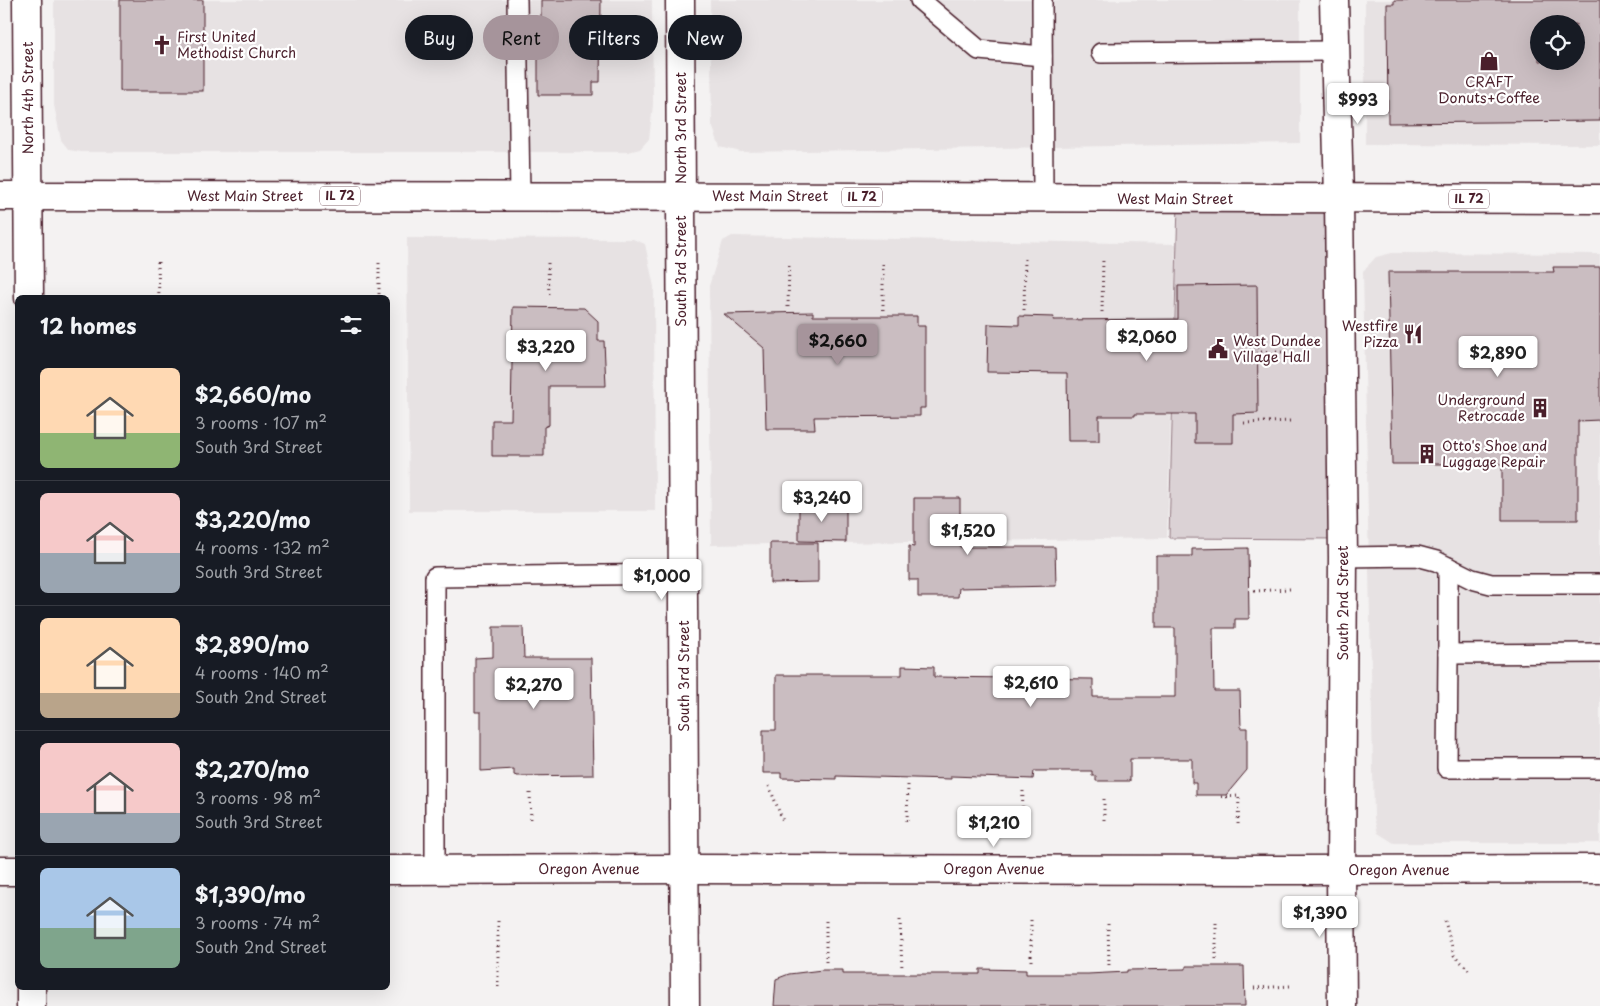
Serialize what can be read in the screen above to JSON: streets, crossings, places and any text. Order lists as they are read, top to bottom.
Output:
{
  "streets": {
    "street": [
      "North 4th Street",
      "North 3rd Street",
      "West Main Street",
      "IL 72",
      "South 3rd Street",
      "South 2nd Street",
      "Oregon Avenue"
    ]
  },
  "crossings": [
    ["North 4th Street", "West Main Street"],
    ["North 3rd Street", "West Main Street"],
    ["North 3rd Street", "South 3rd Street"],
    ["West Main Street", "South 3rd Street"],
    ["West Main Street", "South 2nd Street"],
    ["South 3rd Street", "Oregon Avenue"],
    ["South 2nd Street", "Oregon Avenue"]
  ],
  "places": {
    "church": ["First United Methodist Church"],
    "shop": ["CRAFT Donuts+Coffee"],
    "restaurant": ["Westfire Pizza"],
    "public building": ["West Dundee Village Hall"],
    "building": ["Underground Retrocade", "Otto's Shoe and Luggage Repair"]
  },
  "page": {
    "chip": [
      "Buy",
      "Rent",
      "Filters",
      "New"
    ],
    "price": [
      "$993",
      "$2,060",
      "$2,660",
      "$3,220",
      "$2,890",
      "$3,240",
      "$1,520",
      "$1,000",
      "$2,610",
      "$2,270",
      "$1,210",
      "$1,390"
    ],
    "heading": "12 homes",
    "list": [
      {
        "name": "$2,660/mo",
        "note": "3 rooms · 107 m² · South 3rd Street"
      },
      {
        "name": "$3,220/mo",
        "note": "4 rooms · 132 m² · South 3rd Street"
      },
      {
        "name": "$2,890/mo",
        "note": "4 rooms · 140 m² · South 2nd Street"
      },
      {
        "name": "$2,270/mo",
        "note": "3 rooms · 98 m² · South 3rd Street"
      },
      {
        "name": "$1,390/mo",
        "note": "3 rooms · 74 m² · South 2nd Street"
      }
    ]
  }
}
